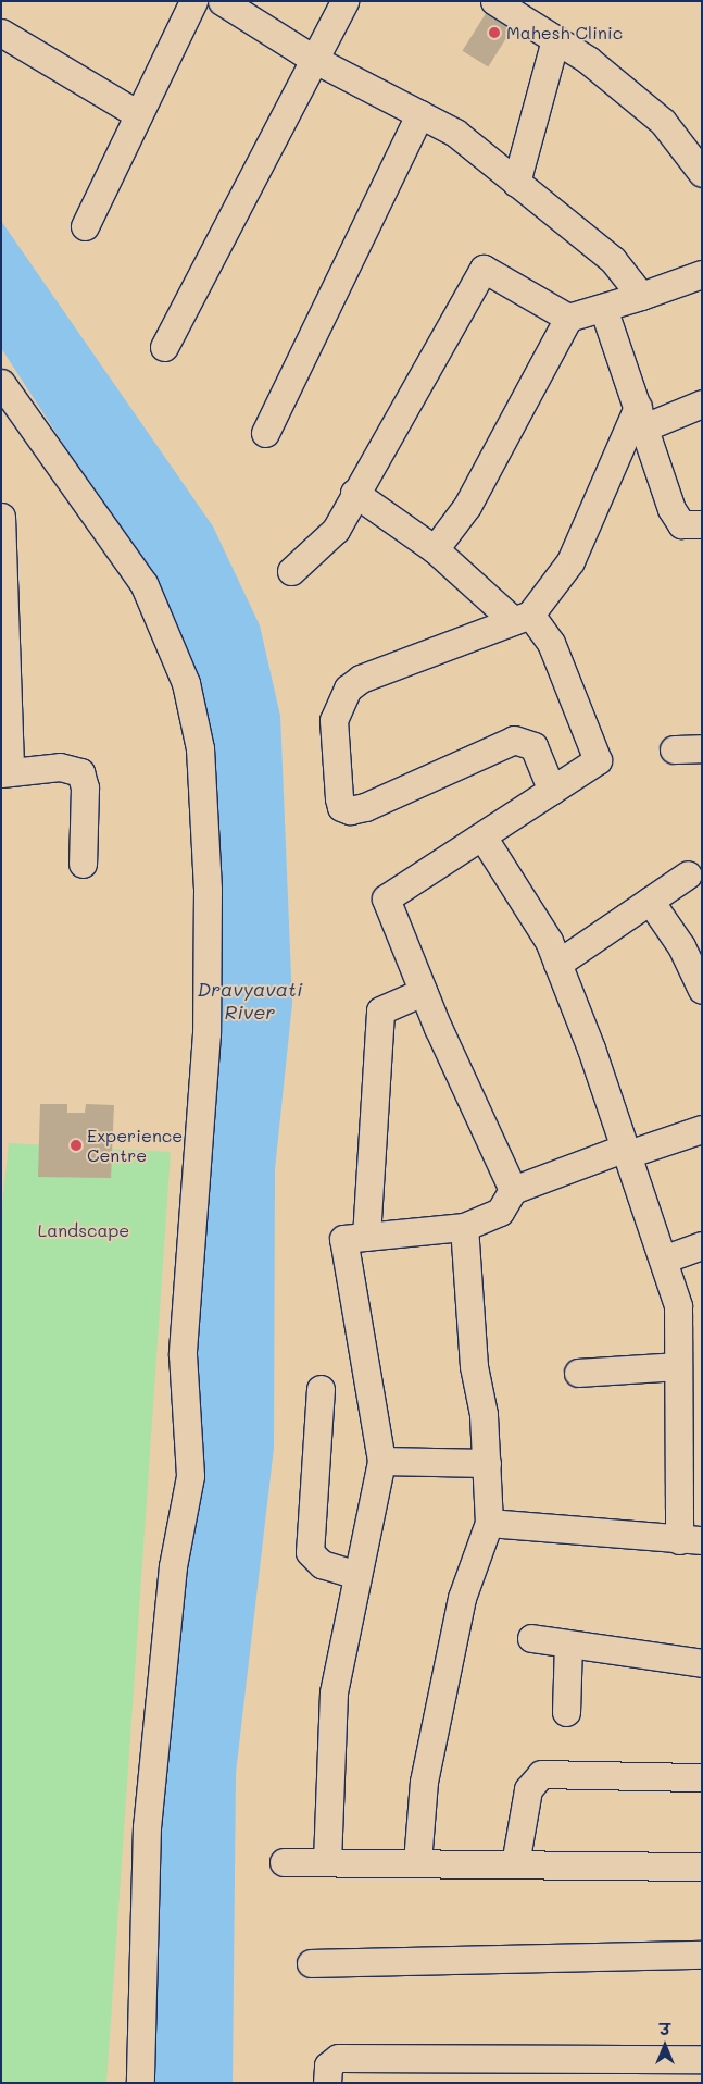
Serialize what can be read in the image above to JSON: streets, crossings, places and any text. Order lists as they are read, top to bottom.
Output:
{
  "water": ["Dravyavati River"],
  "parks": ["Landscape"],
  "places": ["Mahesh Clinic", "Experience Centre"],
  "north": "top"
}
